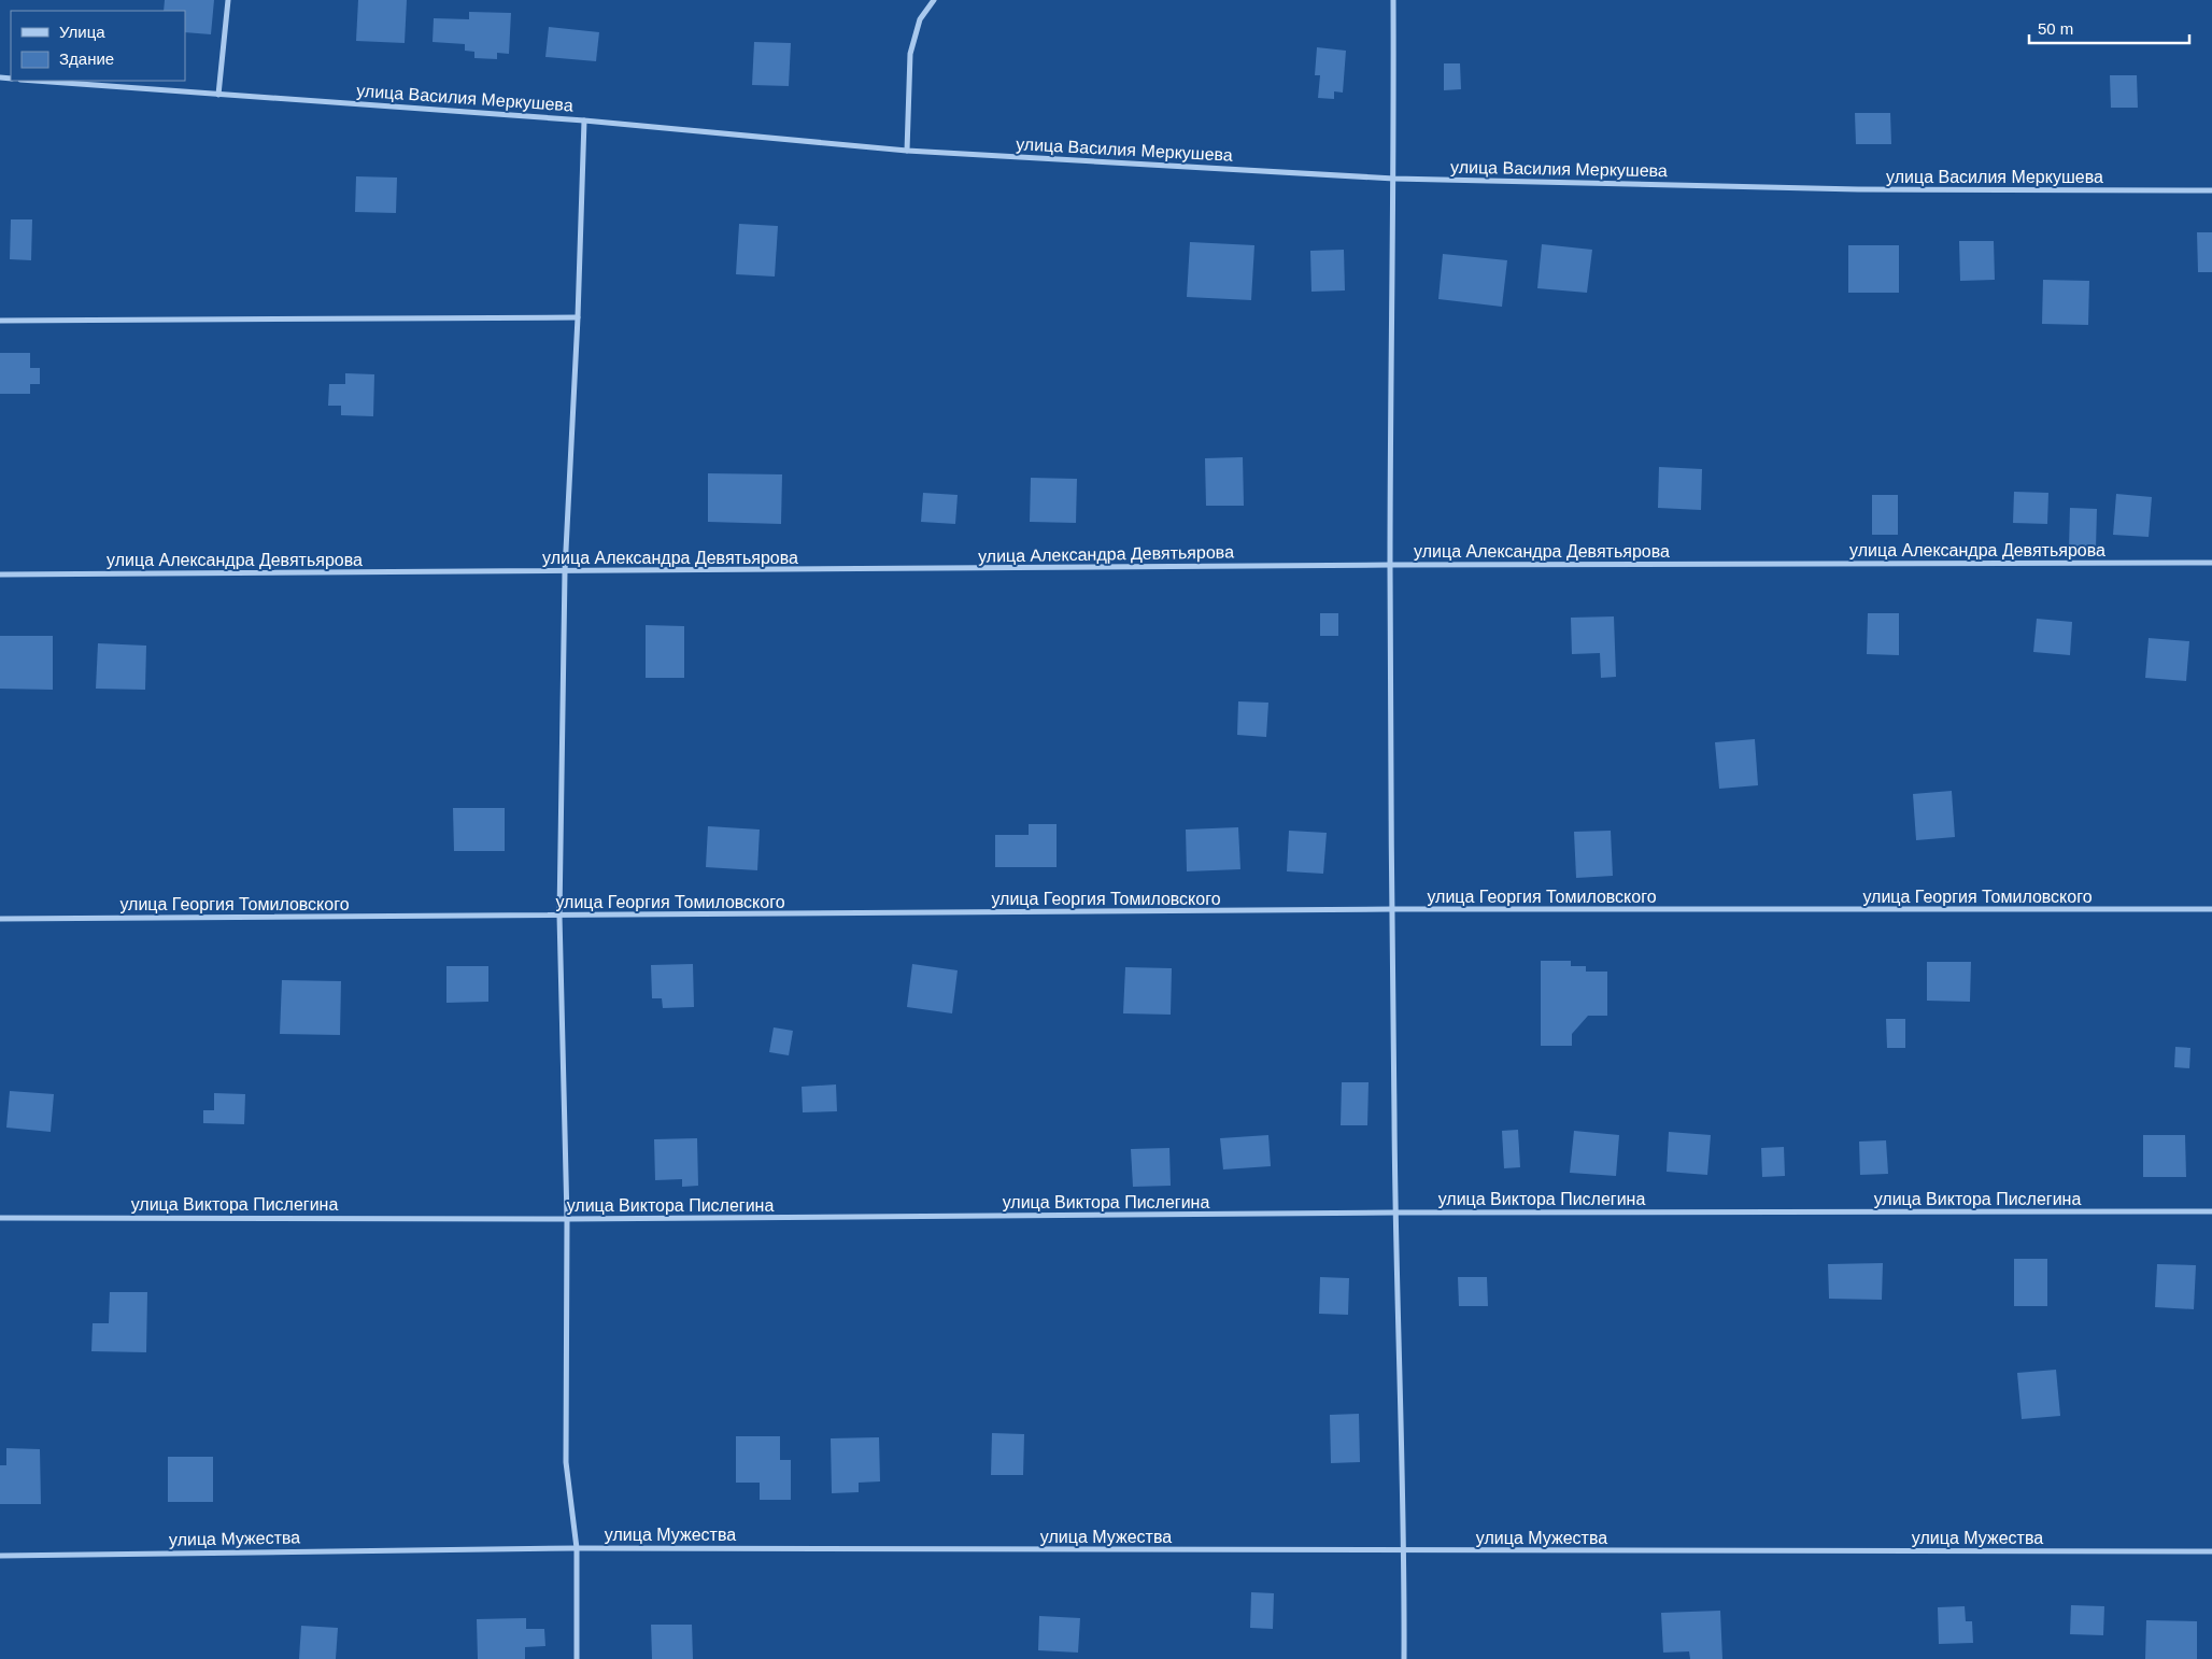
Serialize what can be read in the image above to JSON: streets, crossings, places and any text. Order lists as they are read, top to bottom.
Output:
{
  "streets": {
    "street": [
      "улица Василия Меркушева",
      "улица Александра Девятьярова",
      "улица Георгия Томиловского",
      "улица Виктора Пислегина",
      "улица Мужества"
    ]
  },
  "legend": ["Улица", "Здание"],
  "scale_bar": "50 m"
}
